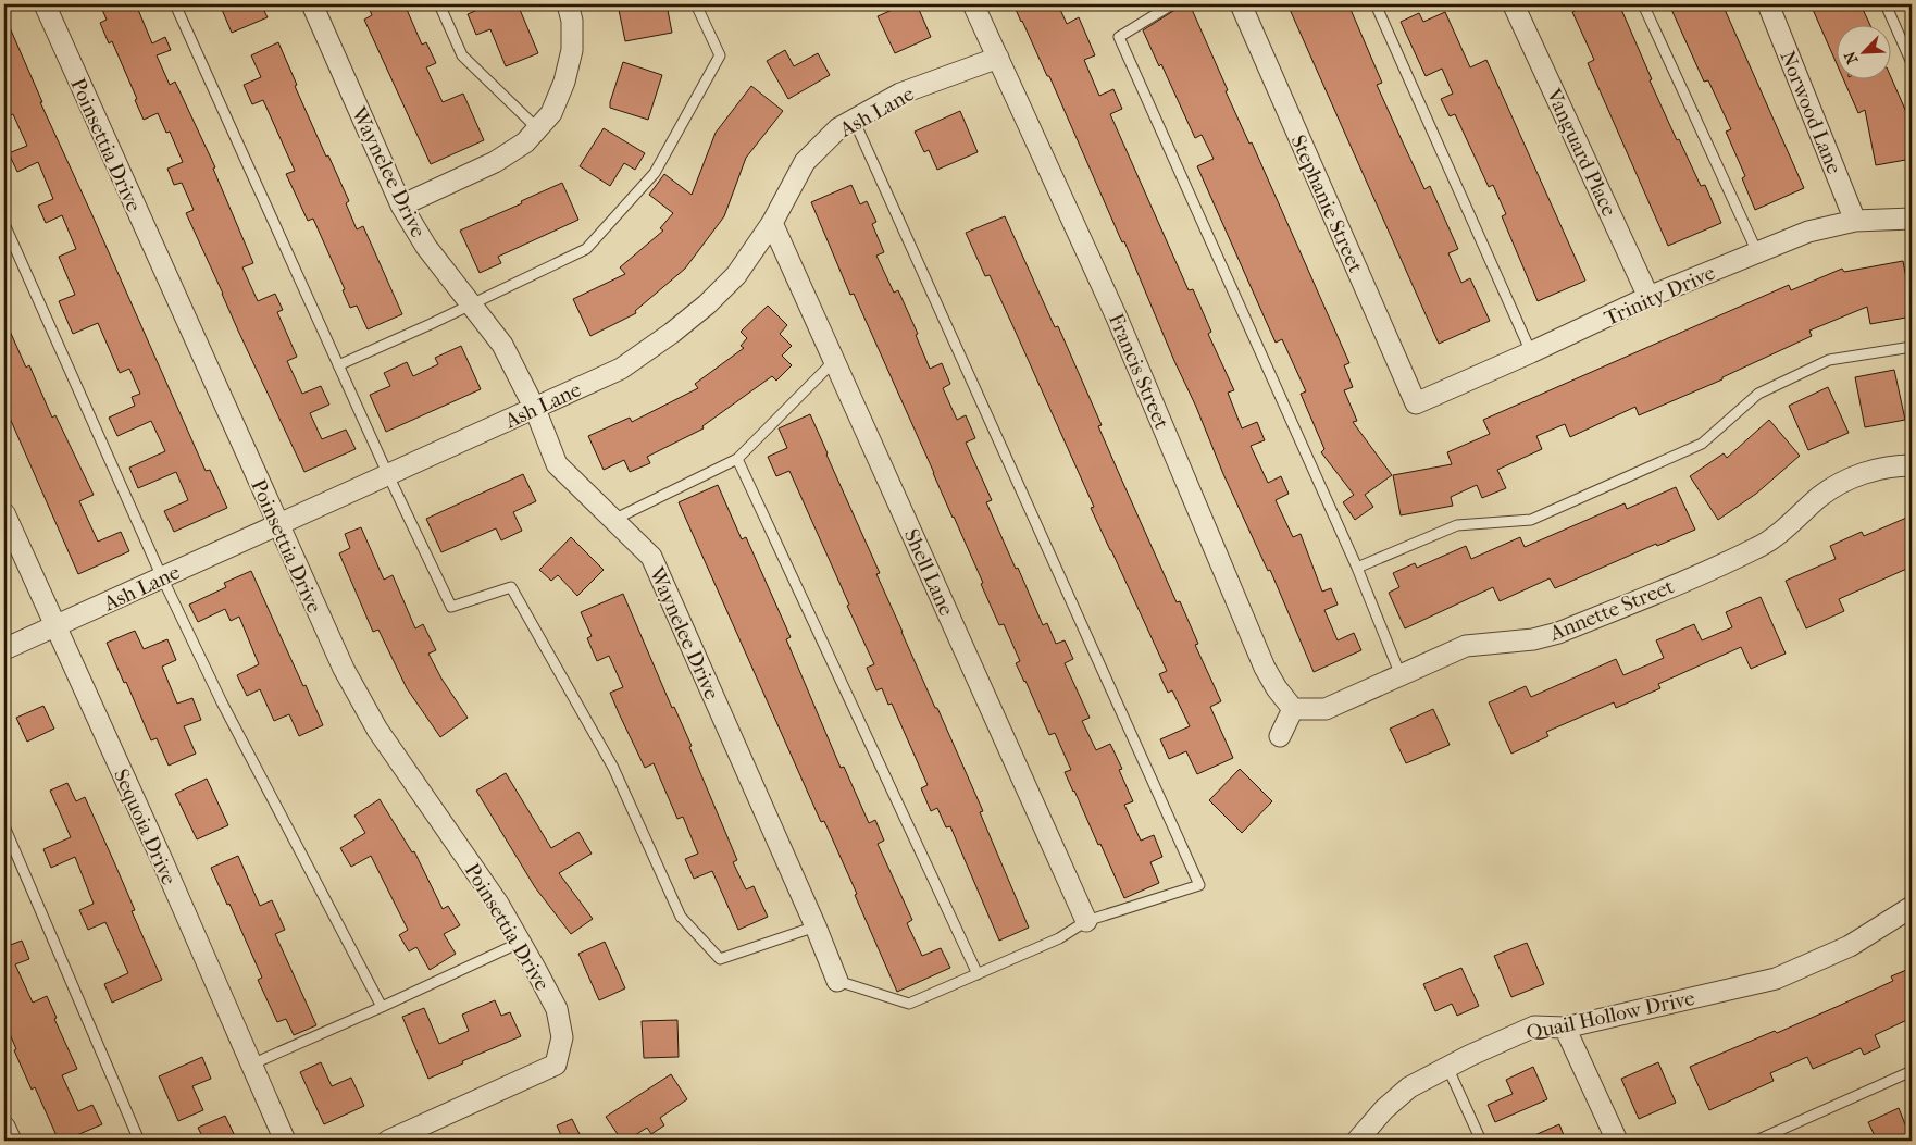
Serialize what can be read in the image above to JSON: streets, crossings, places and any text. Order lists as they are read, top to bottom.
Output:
{
  "streets": {
    "street": [
      "Ash Lane",
      "Norwood Lane",
      "Poinsettia Drive",
      "Vanguard Place",
      "Waynelee Drive",
      "Stephanie Street",
      "Trinity Drive",
      "Francis Street",
      "Shell Lane",
      "Annette Street",
      "Sequoia Drive",
      "Quail Hollow Drive"
    ]
  },
  "crossings": [
    ["Ash Lane", "Poinsettia Drive"],
    ["Ash Lane", "Waynelee Drive"],
    ["Ash Lane", "Francis Street"],
    ["Ash Lane", "Shell Lane"],
    ["Ash Lane", "Sequoia Drive"],
    ["Norwood Lane", "Trinity Drive"],
    ["Vanguard Place", "Trinity Drive"],
    ["Stephanie Street", "Trinity Drive"],
    ["Francis Street", "Annette Street"]
  ],
  "north": "bottom left"
}
